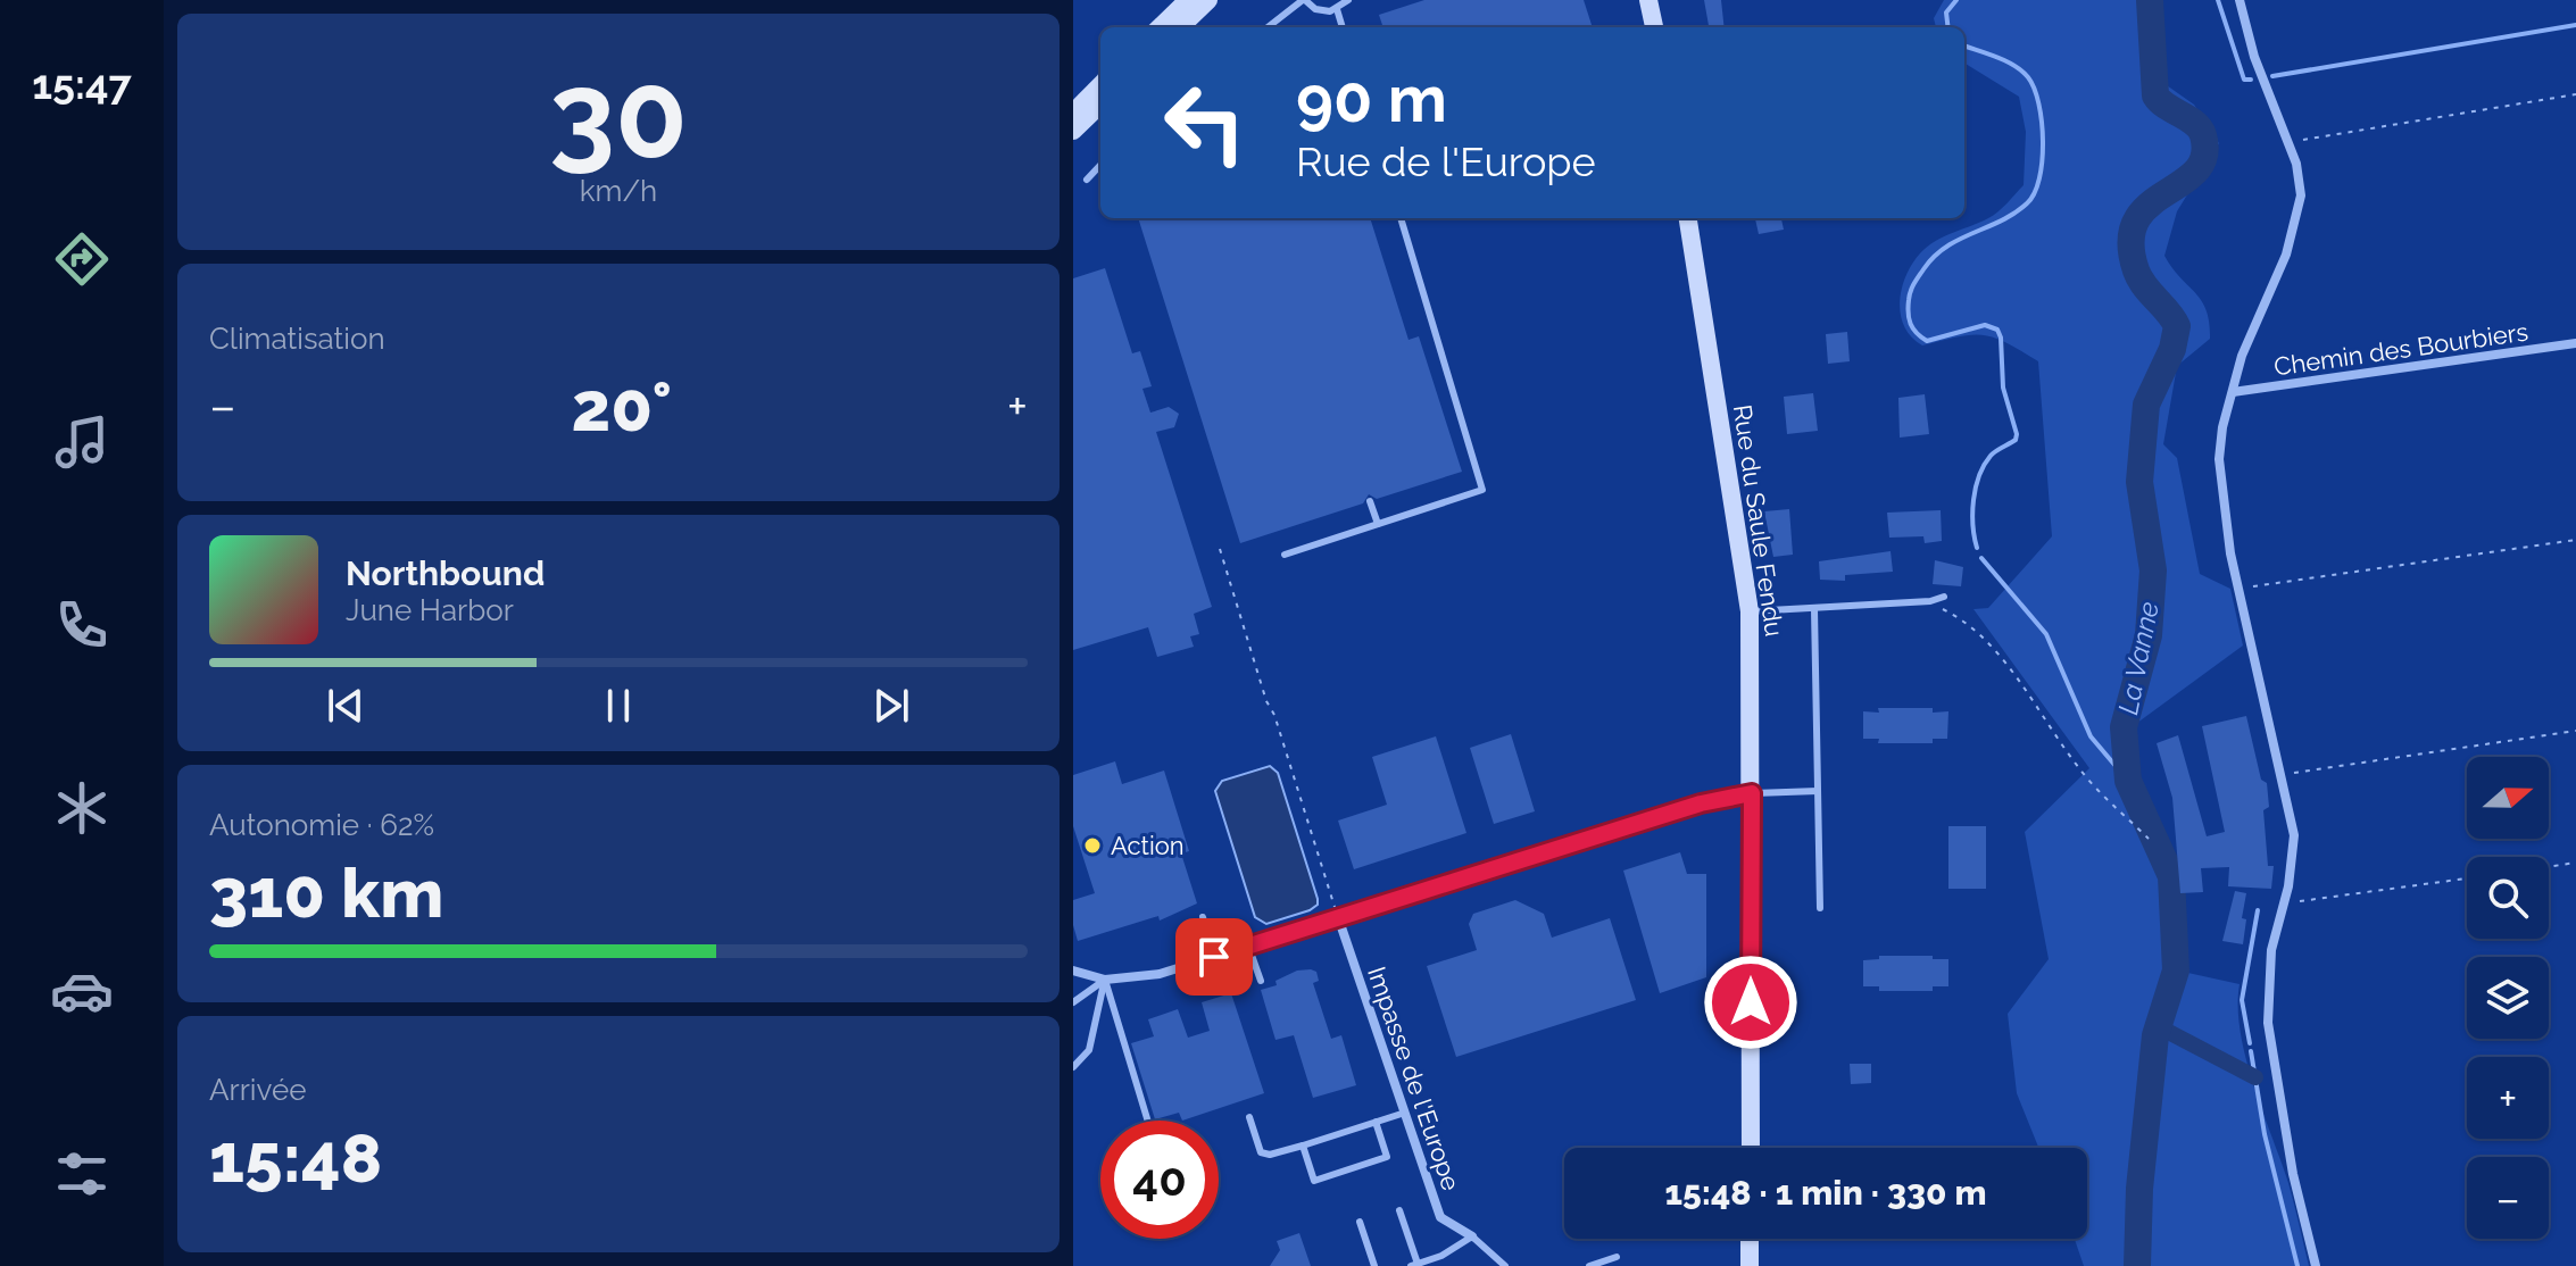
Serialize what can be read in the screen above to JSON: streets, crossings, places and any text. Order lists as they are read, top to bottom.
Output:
{
  "streets": {
    "street": ["Chemin des Bourbiers", "Rue du Saule Fendu", "Impasse de l'Europe"]
  },
  "water": ["La Vanne"],
  "places": ["Action"],
  "north": "right",
  "page": {
    "tabs": "15:47",
    "tile": [
      ["30", "km/h"],
      "Climatisation",
      ["Autonomie · 62%", "310 km"],
      ["Arrivée", "15:48"]
    ],
    "turn": ["90 m", "Rue de l'Europe"],
    "heat": ["−", "20°", "+"],
    "song": ["Northbound", "June Harbor"],
    "map_buttons": ["+", "−"],
    "limit": "40",
    "trip": "15:48 · 1 min · 330 m"
  }
}
